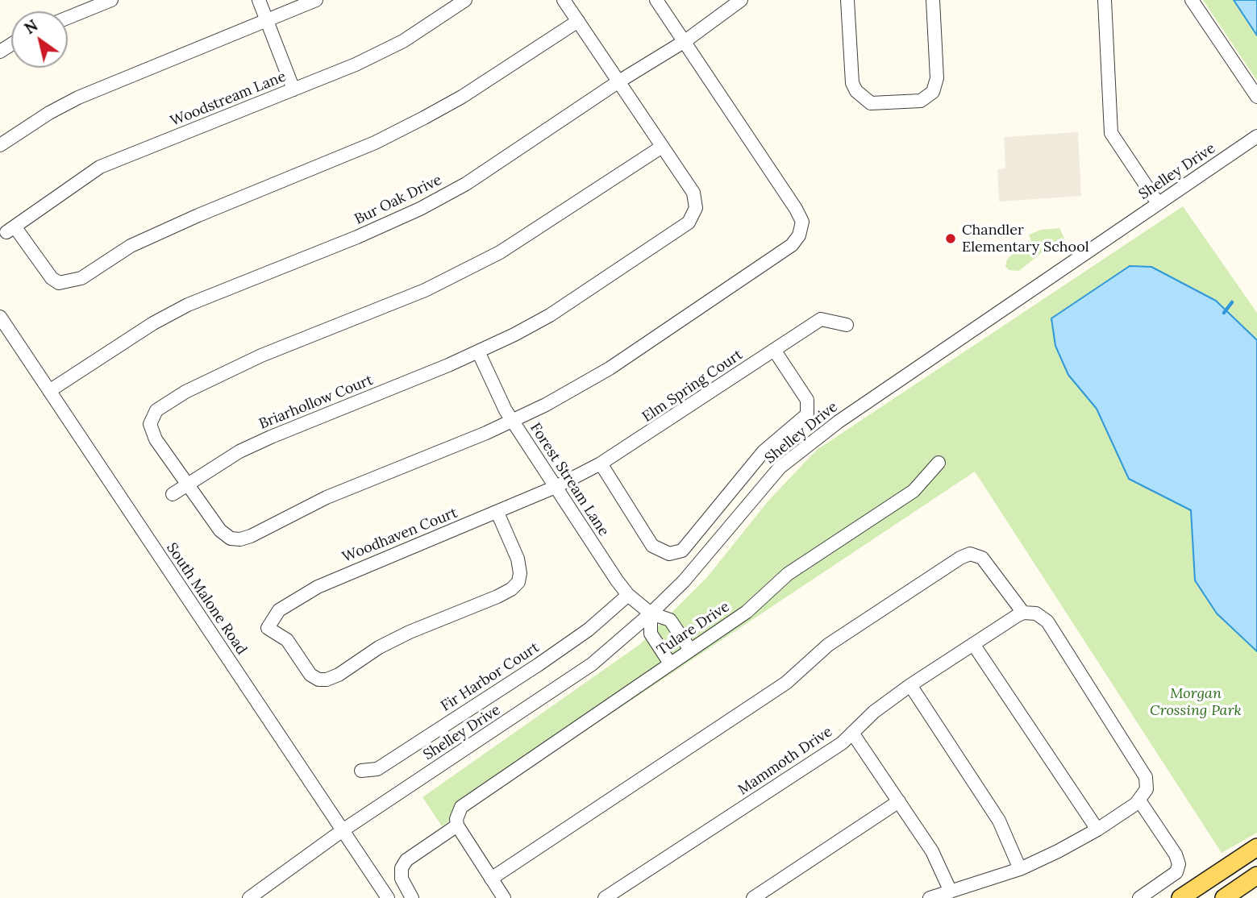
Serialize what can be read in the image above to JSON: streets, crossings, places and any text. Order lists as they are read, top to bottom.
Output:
{
  "streets": {
    "street": [
      "Woodstream Lane",
      "Shelley Drive",
      "Bur Oak Drive",
      "Elm Spring Court",
      "Briarhollow Court",
      "Forest Stream Lane",
      "Woodhaven Court",
      "South Malone Road",
      "Tulare Drive",
      "Fir Harbor Court",
      "Mammoth Drive"
    ]
  },
  "crossings": [
    ["Shelley Drive", "Forest Stream Lane"],
    ["Shelley Drive", "South Malone Road"],
    ["Bur Oak Drive", "South Malone Road"],
    ["Elm Spring Court", "Forest Stream Lane"],
    ["Elm Spring Court", "Woodhaven Court"],
    ["Briarhollow Court", "Forest Stream Lane"],
    ["Forest Stream Lane", "Woodhaven Court"],
    ["Forest Stream Lane", "Tulare Drive"],
    ["Forest Stream Lane", "Fir Harbor Court"]
  ],
  "parks": ["Morgan Crossing Park"],
  "places": ["Chandler Elementary School"],
  "north": "top left"
}
